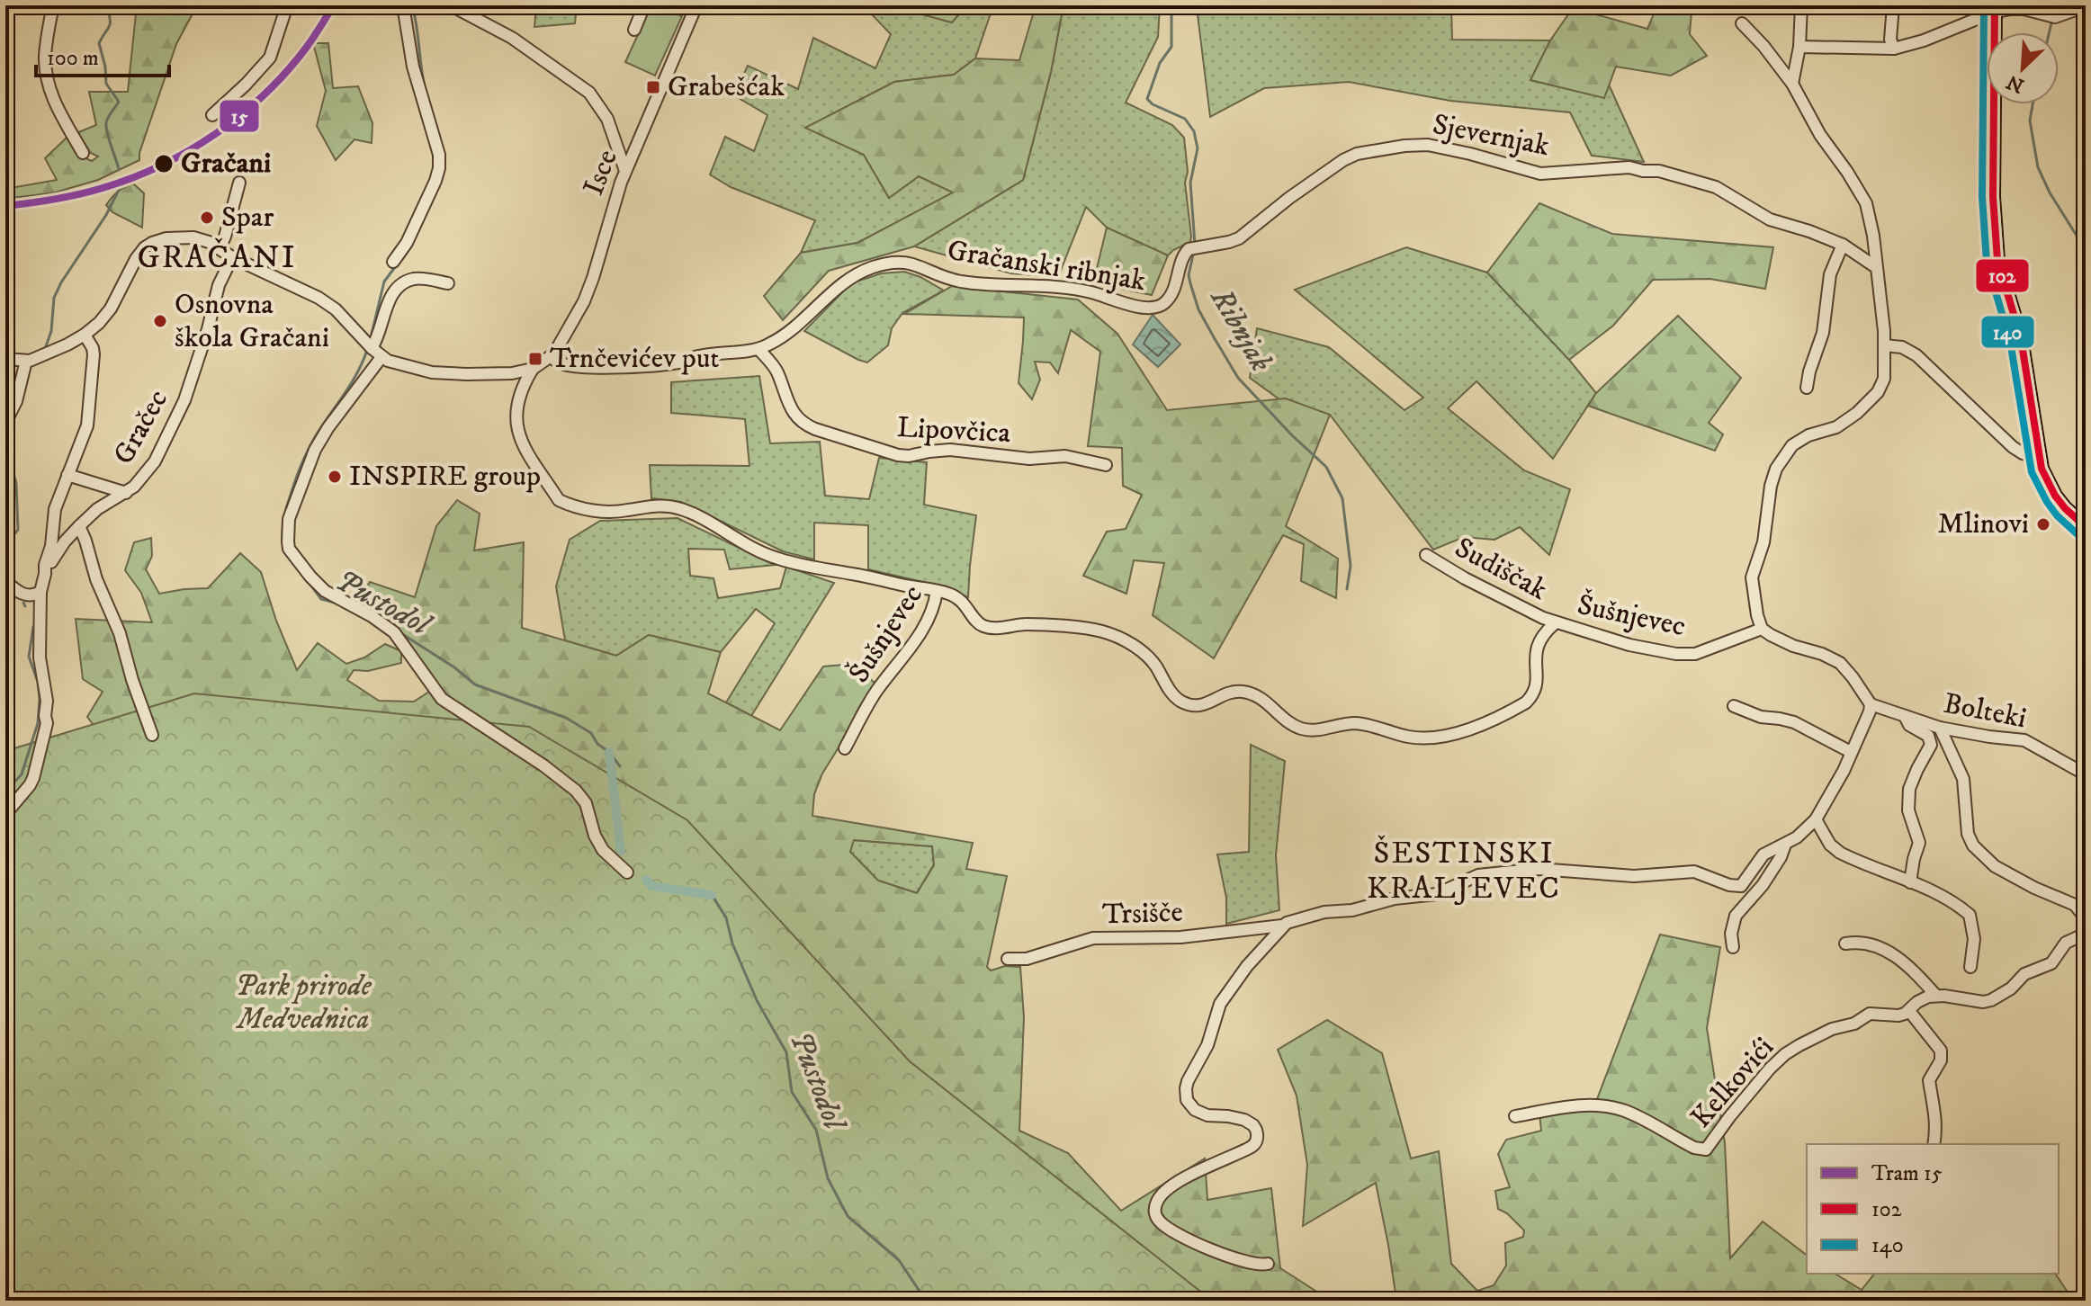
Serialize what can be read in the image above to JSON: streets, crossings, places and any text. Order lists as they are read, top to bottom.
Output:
{
  "streets": {
    "street": [
      "Sjevernjak",
      "Isce",
      "Gračanski ribnjak",
      "Gračec",
      "Lipovčica",
      "Sudiščak",
      "Šušnjevec",
      "Bolteki",
      "Trsišče",
      "Kelkovići"
    ]
  },
  "crossings": [
    ["Sjevernjak", "Gračanski ribnjak"],
    ["Isce", "Gračanski ribnjak"],
    ["Gračanski ribnjak", "Lipovčica"],
    ["Sudiščak", "Šušnjevec"]
  ],
  "districts": ["GRAČANI", "ŠESTINSKI KRALJEVEC"],
  "water": ["Ribnjak", "Pustodol"],
  "parks": ["Park prirode Medvednica"],
  "places": {
    "transit": ["Grabešćak", "Trnčevićev put"],
    "other": [
      "Gračani",
      "Spar",
      "Osnovna škola Gračani",
      "INSPIRE group",
      "Mlinovi"
    ]
  },
  "lines": ["tram line 15", "transit line 102", "transit line 140"],
  "legend": ["Tram 15", "102", "140"],
  "scale_bar": "100 m",
  "north": "bottom left"
}
